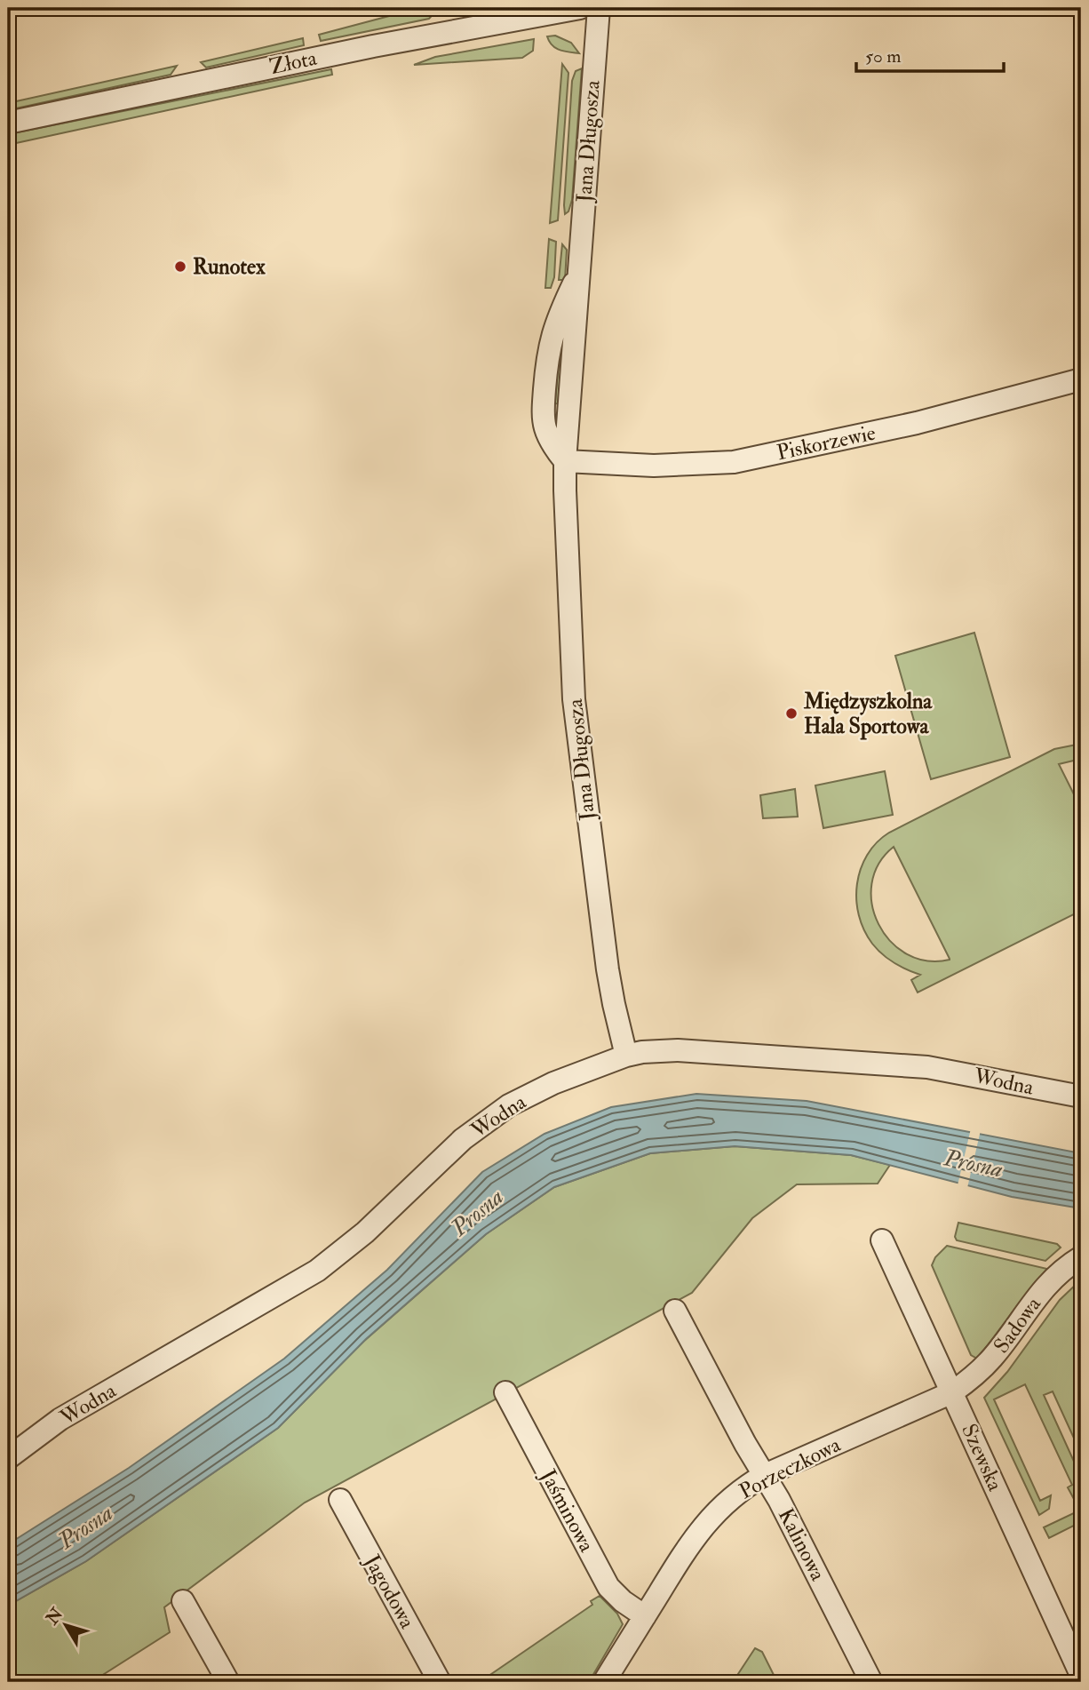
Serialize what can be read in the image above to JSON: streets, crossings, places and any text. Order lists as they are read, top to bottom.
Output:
{
  "streets": {
    "street": [
      "Złota",
      "Jana Długosza",
      "Piskorzewie",
      "Wodna",
      "Sadowa",
      "Szewska",
      "Porzeczkowa",
      "Jaśminowa",
      "Kalinowa",
      "Jagodowa"
    ]
  },
  "crossings": [
    ["Jana Długosza", "Piskorzewie"],
    ["Jana Długosza", "Wodna"],
    ["Sadowa", "Szewska"],
    ["Sadowa", "Porzeczkowa"],
    ["Szewska", "Porzeczkowa"],
    ["Porzeczkowa", "Jaśminowa"],
    ["Porzeczkowa", "Kalinowa"]
  ],
  "water": ["Prosna"],
  "places": ["Runotex", "Międzyszkolna Hala Sportowa"],
  "scale_bar": "50 m",
  "north": "top left"
}
